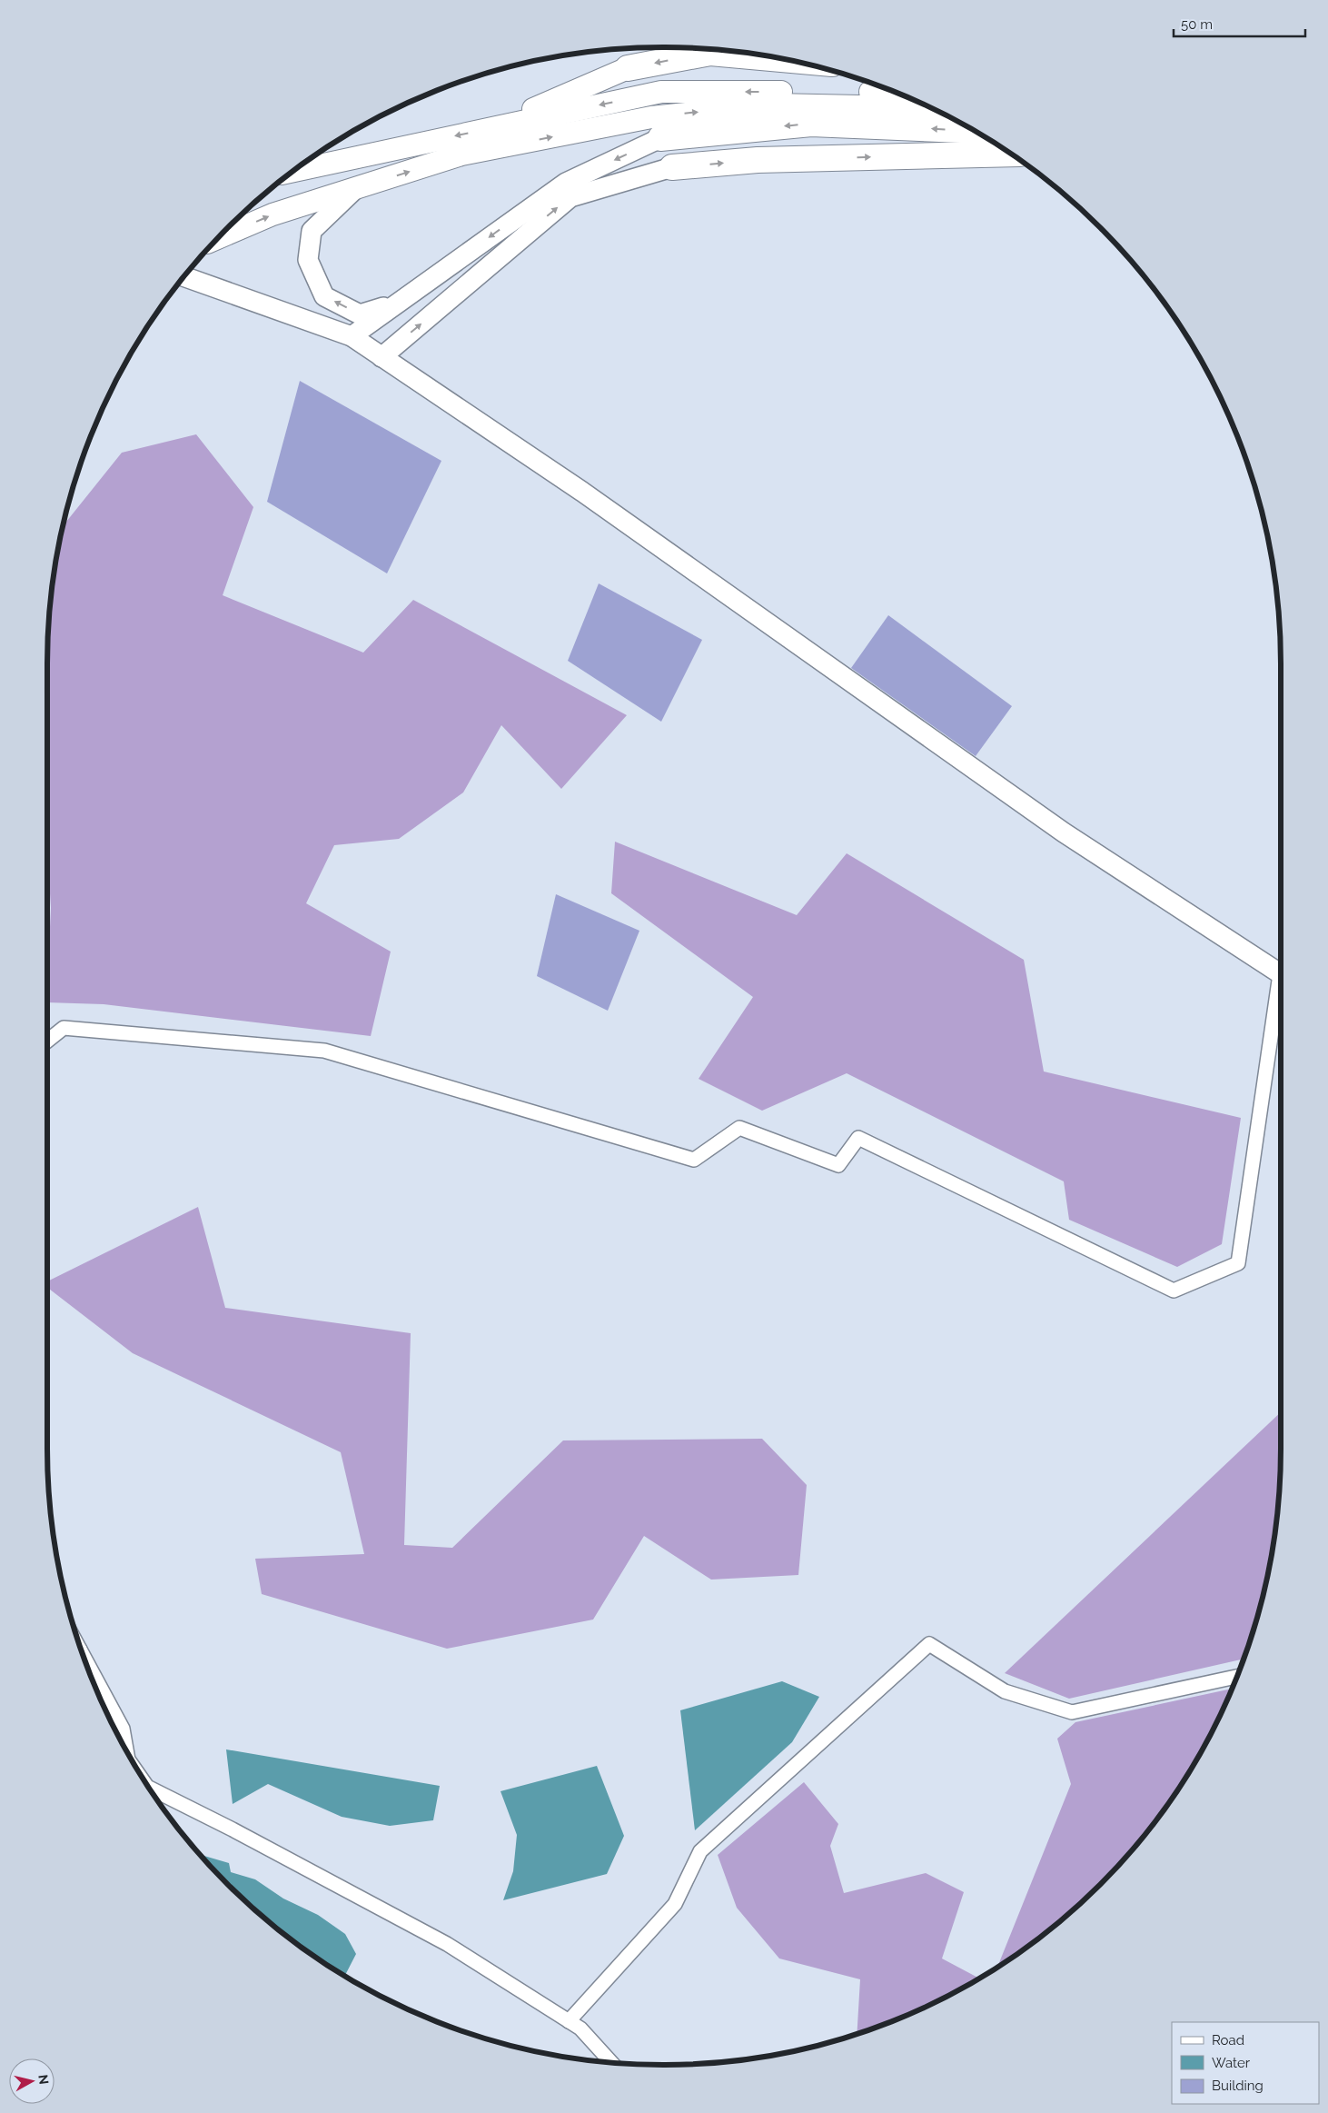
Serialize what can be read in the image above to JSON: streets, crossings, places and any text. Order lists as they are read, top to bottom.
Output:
{
  "legend": ["Road", "Water", "Building"],
  "scale_bar": "50 m",
  "north": "right"
}
